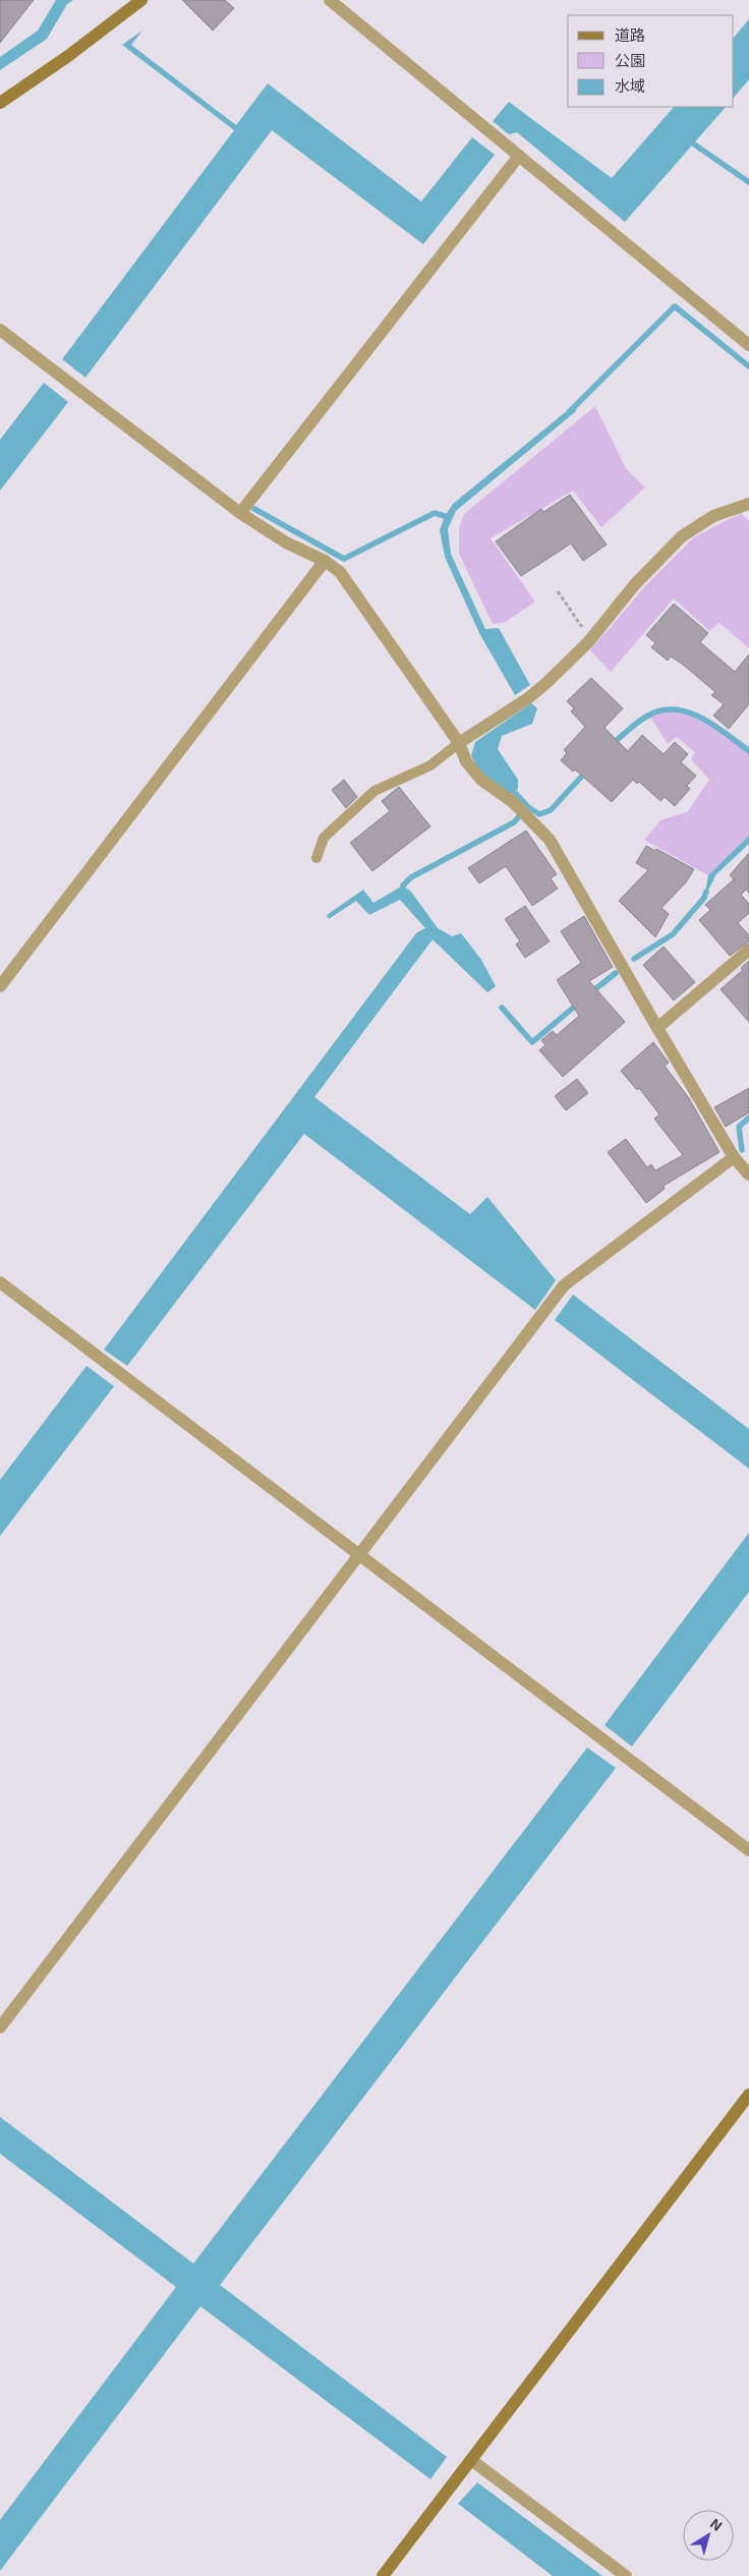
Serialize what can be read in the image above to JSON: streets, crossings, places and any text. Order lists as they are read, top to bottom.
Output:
{
  "legend": ["道路", "公園", "水域"],
  "north": "top right"
}
